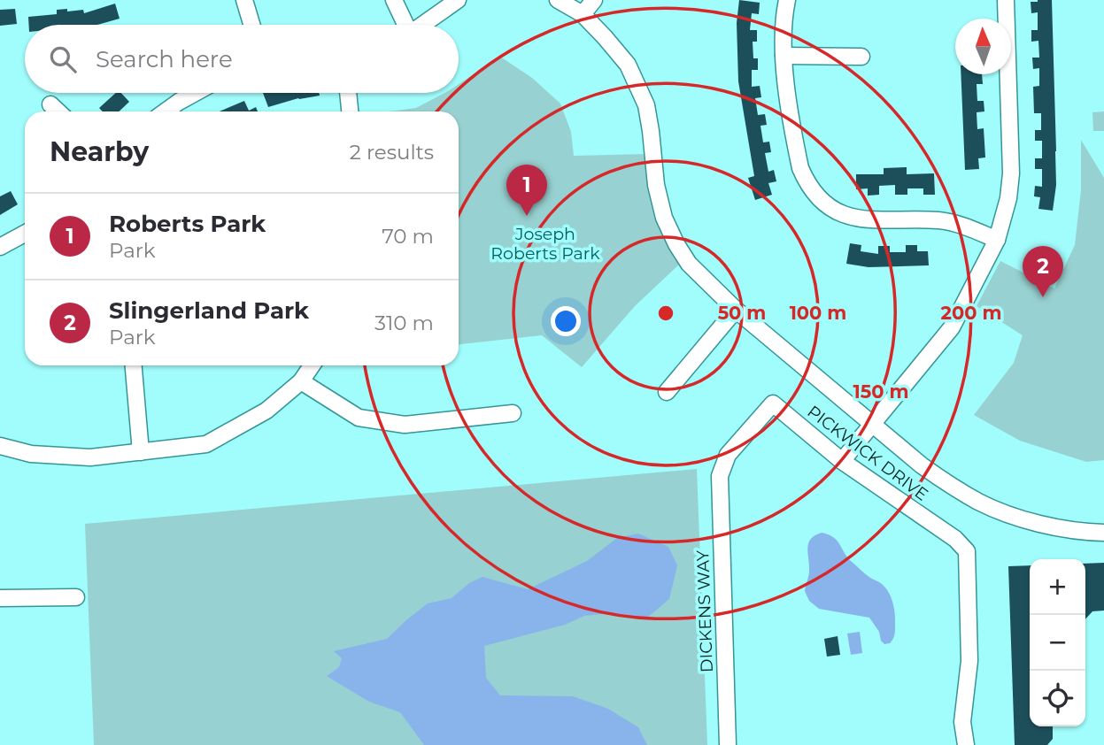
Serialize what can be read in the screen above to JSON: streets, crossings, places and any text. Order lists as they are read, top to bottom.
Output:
{
  "streets": {
    "street": ["PICKWICK DRIVE", "DICKENS WAY"]
  },
  "crossings": [
    ["PICKWICK DRIVE", "DICKENS WAY"]
  ],
  "parks": ["Joseph Roberts Park"],
  "north": "top",
  "page": {
    "search": "Search here",
    "heading": ["Nearby", "2 results"],
    "pins": ["1", "2"],
    "list": [
      {
        "mark": "1",
        "name": "Roberts Park",
        "note": "Park",
        "value": "70 m"
      },
      {
        "mark": "2",
        "name": "Slingerland Park",
        "note": "Park",
        "value": "310 m"
      }
    ],
    "map_buttons": ["+", "−"]
  },
  "rings": [
    "50 m",
    "100 m",
    "200 m",
    "150 m"
  ]
}
